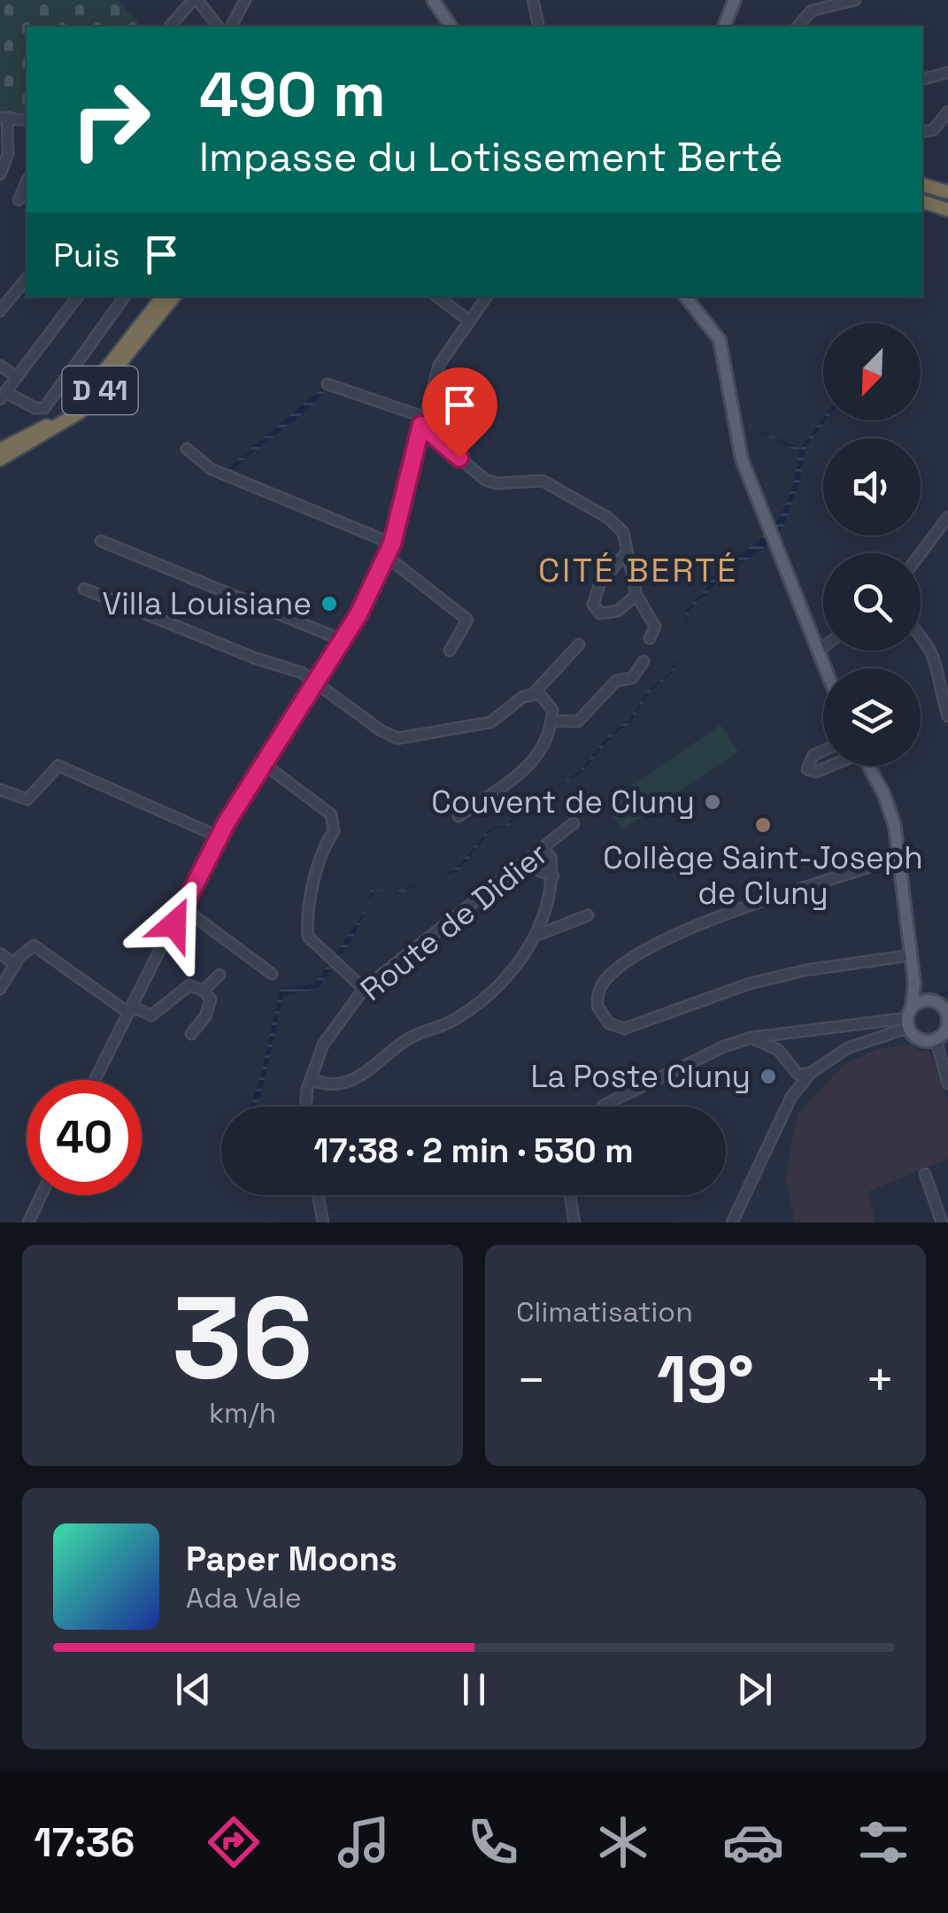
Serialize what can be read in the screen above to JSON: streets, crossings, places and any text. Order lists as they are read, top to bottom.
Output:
{
  "streets": {
    "highway": ["D 41"],
    "street": ["Route de Didier"]
  },
  "districts": ["CITÉ BERTÉ"],
  "places": [
    "Villa Louisiane",
    "Couvent de Cluny",
    "Collège Saint-Joseph de Cluny",
    "La Poste Cluny"
  ],
  "north": "bottom left",
  "page": {
    "turn": ["490 m", "Impasse du Lotissement Berté"],
    "then": "Puis",
    "limit": "40",
    "trip": "17:38 · 2 min · 530 m",
    "tile": [
      ["36", "km/h"],
      "Climatisation"
    ],
    "heat": ["−", "19°", "+"],
    "song": ["Paper Moons", "Ada Vale"],
    "tabs": "17:36"
  }
}
